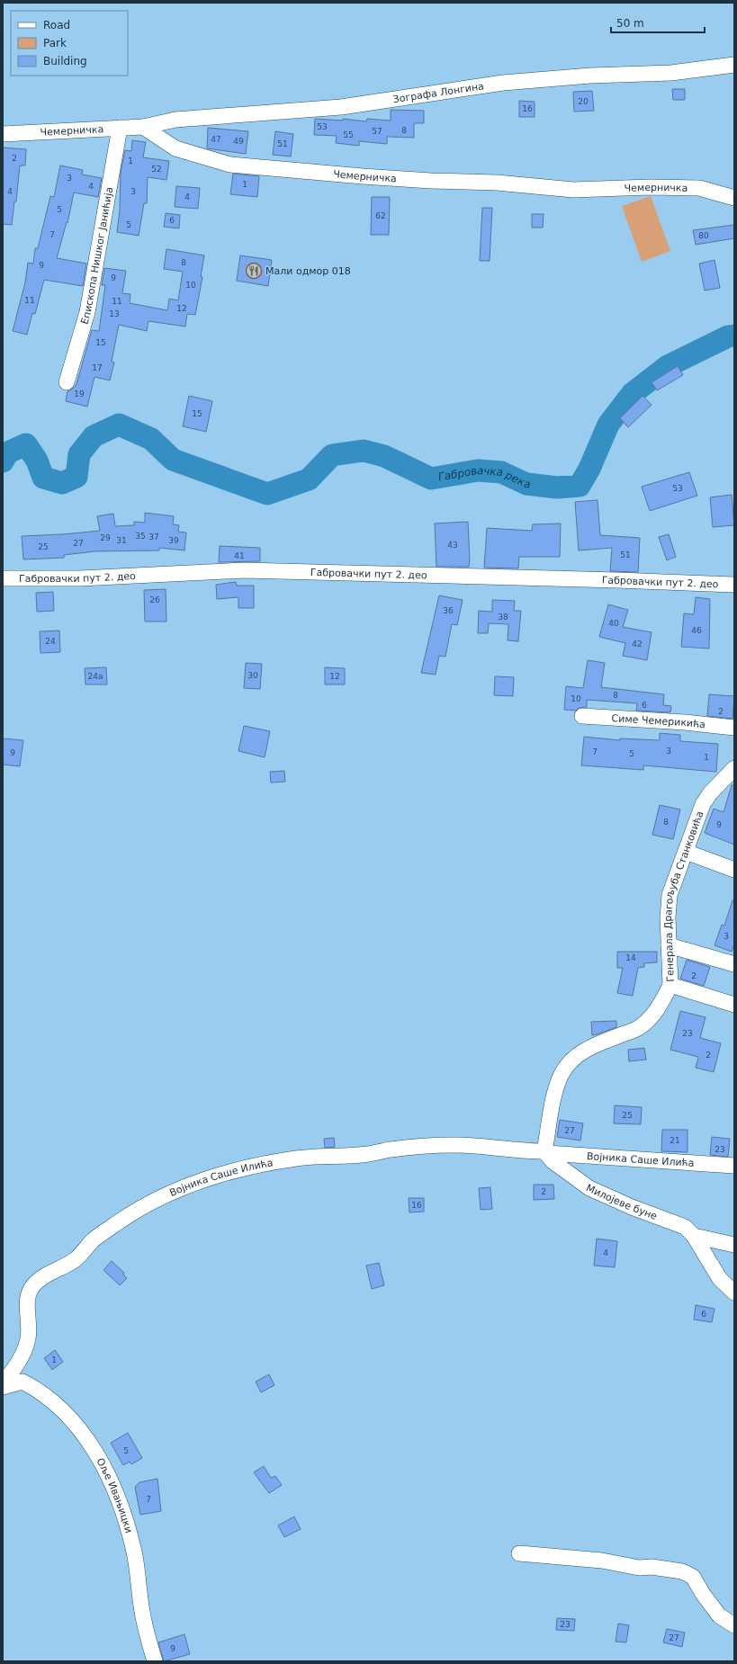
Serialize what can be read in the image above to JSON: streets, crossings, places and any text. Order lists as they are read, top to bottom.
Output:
{
  "streets": {
    "street": [
      "Зографа Лонгина",
      "Чемерничка",
      "Епископа Нишког Јанићија",
      "Габровачки пут 2. део",
      "Симе Чемерикића",
      "Генерала Драгољуба Станковића",
      "Војника Саше Илића",
      "Милојеве буне",
      "Оље Ивањицки"
    ]
  },
  "crossings": [
    ["Зографа Лонгина", "Чемерничка"],
    ["Чемерничка", "Епископа Нишког Јанићија"],
    ["Генерала Драгољуба Станковића", "Војника Саше Илића"],
    ["Генерала Драгољуба Станковића", "Милојеве буне"],
    ["Војника Саше Илића", "Милојеве буне"]
  ],
  "water": ["Габровачка река"],
  "places": {
    "restaurant": ["Мали одмор 018"]
  },
  "house_numbers": [
    "20",
    "16",
    "53",
    "8",
    "57",
    "55",
    "47",
    "49",
    "51",
    "2",
    "1",
    "52",
    "3",
    "1",
    "4",
    "4",
    "3",
    "4",
    "5",
    "62",
    "6",
    "5",
    "7",
    "80",
    "8",
    "9",
    "9",
    "10",
    "11",
    "11",
    "12",
    "13",
    "15",
    "17",
    "19",
    "15",
    "53",
    "35",
    "37",
    "29",
    "31",
    "39",
    "27",
    "43",
    "25",
    "51",
    "41",
    "26",
    "36",
    "38",
    "40",
    "46",
    "24",
    "42",
    "30",
    "24a",
    "12",
    "8",
    "10",
    "6",
    "2",
    "3",
    "7",
    "9",
    "5",
    "1",
    "8",
    "9",
    "3",
    "14",
    "2",
    "23",
    "2",
    "25",
    "27",
    "21",
    "23",
    "2",
    "16",
    "4",
    "6",
    "1",
    "5",
    "7",
    "23",
    "27",
    "9"
  ],
  "legend": ["Road", "Park", "Building"],
  "scale_bar": "50 m"
}
